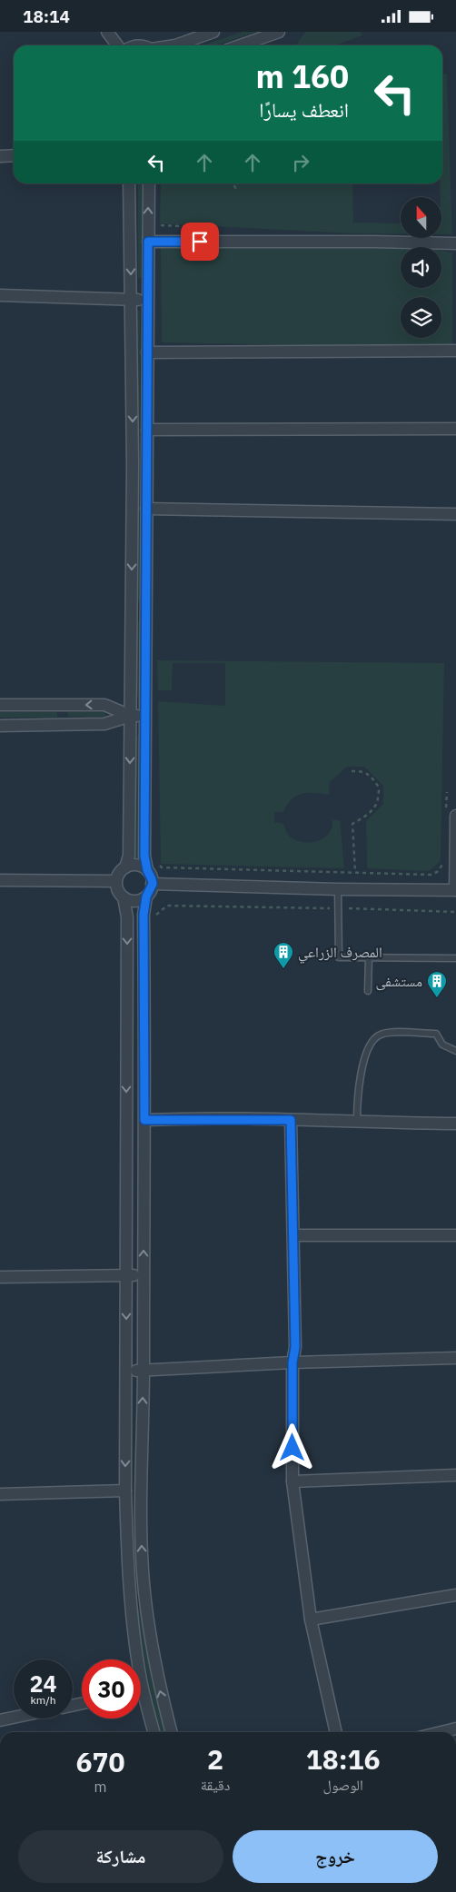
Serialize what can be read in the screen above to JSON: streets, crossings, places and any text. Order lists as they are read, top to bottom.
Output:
{
  "places": {
    "building": ["المصرف الزراعي", "مستشفى"]
  },
  "north": "top",
  "page": {
    "status": "18:14",
    "turn": ["160 m", "انعطف يسارًا"],
    "speed": "24 km/h",
    "limit": "30",
    "eta": [
      "18:16",
      "الوصول",
      "2",
      "دقيقة",
      "670",
      "m"
    ],
    "buttons": ["خروج", "مشاركة"]
  }
}
